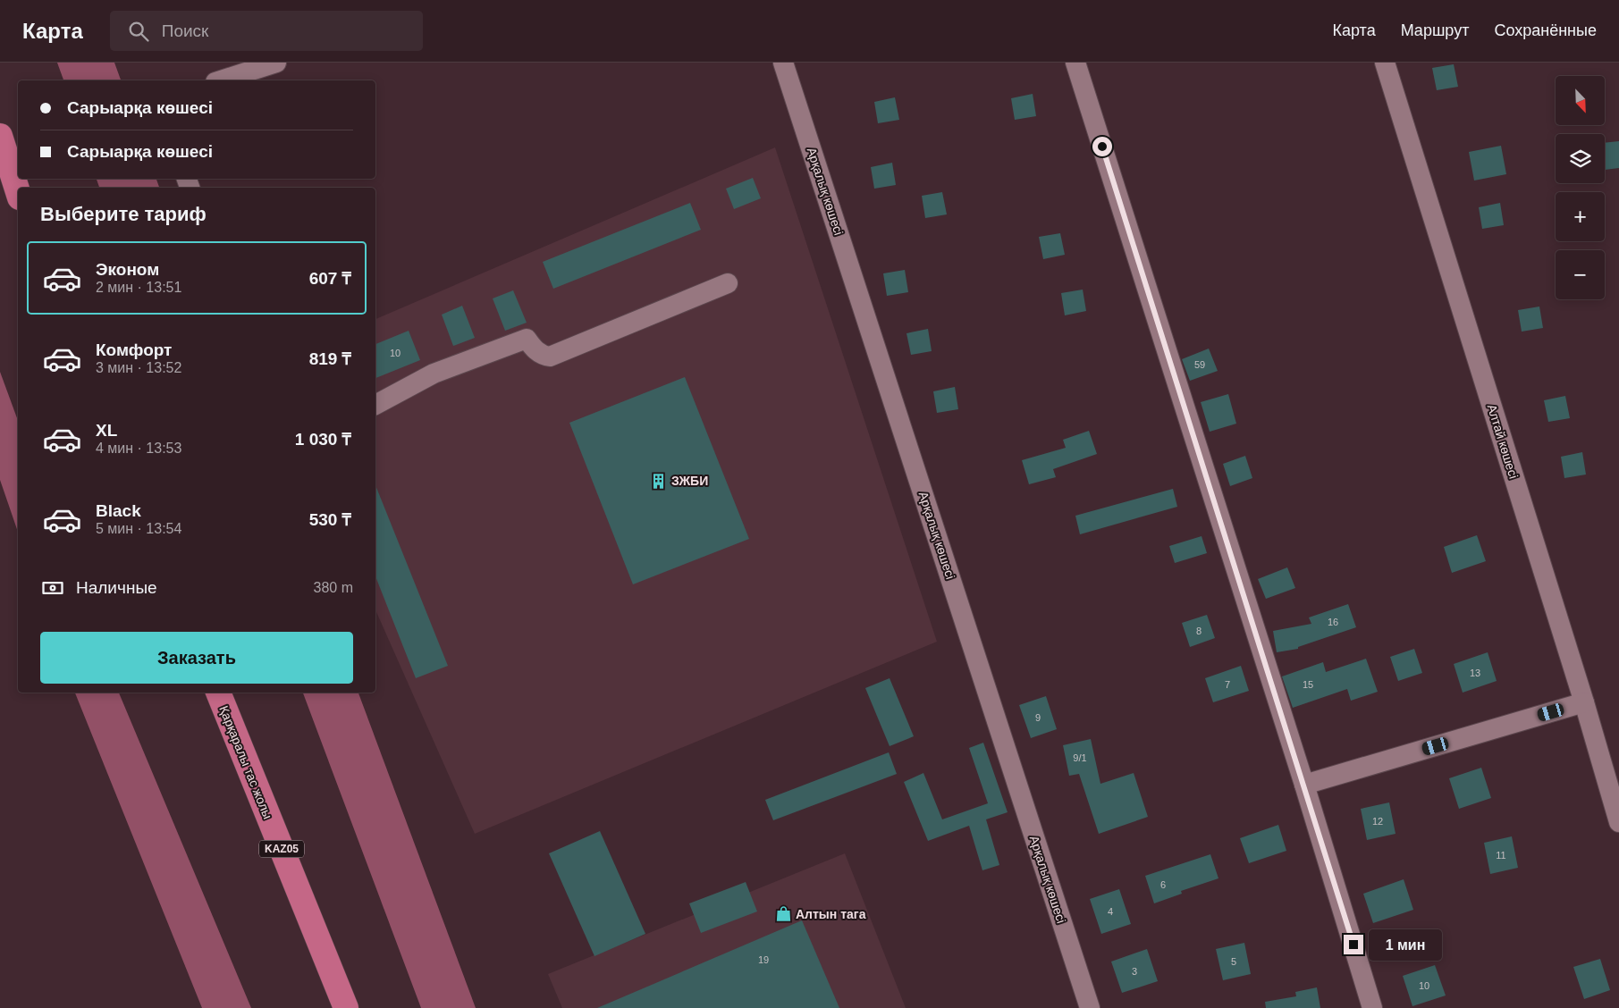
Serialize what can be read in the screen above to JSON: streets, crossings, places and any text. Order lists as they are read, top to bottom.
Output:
{
  "streets": {
    "highway": ["Қарқаралы тас жолы", "KАZ05"],
    "street": ["Арқалық көшесі", "Алтай көшесі"]
  },
  "places": {
    "building": ["ЗЖБИ"],
    "shop": ["Алтын тага"]
  },
  "house_numbers": [
    "10",
    "59",
    "16",
    "8",
    "13",
    "7",
    "15",
    "9",
    "9/1",
    "12",
    "11",
    "6",
    "4",
    "19",
    "5",
    "3",
    "10"
  ],
  "north": "bottom right",
  "page": {
    "header": "Карта",
    "search": "Поиск",
    "nav": ["Карта", "Маршрут", "Сохранённые"],
    "map_buttons": ["+", "−"],
    "banner": ["Сарыарқа көшесі", "Сарыарқа көшесі"],
    "heading": "Выберите тариф",
    "list": [
      {
        "name": "Эконом",
        "note": "2 мин · 13:51",
        "value": "607 ₸"
      },
      {
        "name": "Комфорт",
        "note": "3 мин · 13:52",
        "value": "819 ₸"
      },
      {
        "name": "XL",
        "note": "4 мин · 13:53",
        "value": "1 030 ₸"
      },
      {
        "name": "Black",
        "note": "5 мин · 13:54",
        "value": "530 ₸"
      }
    ],
    "pay": ["Наличные", "380 m"],
    "buttons": "Заказать",
    "bubble": "1 мин"
  }
}
